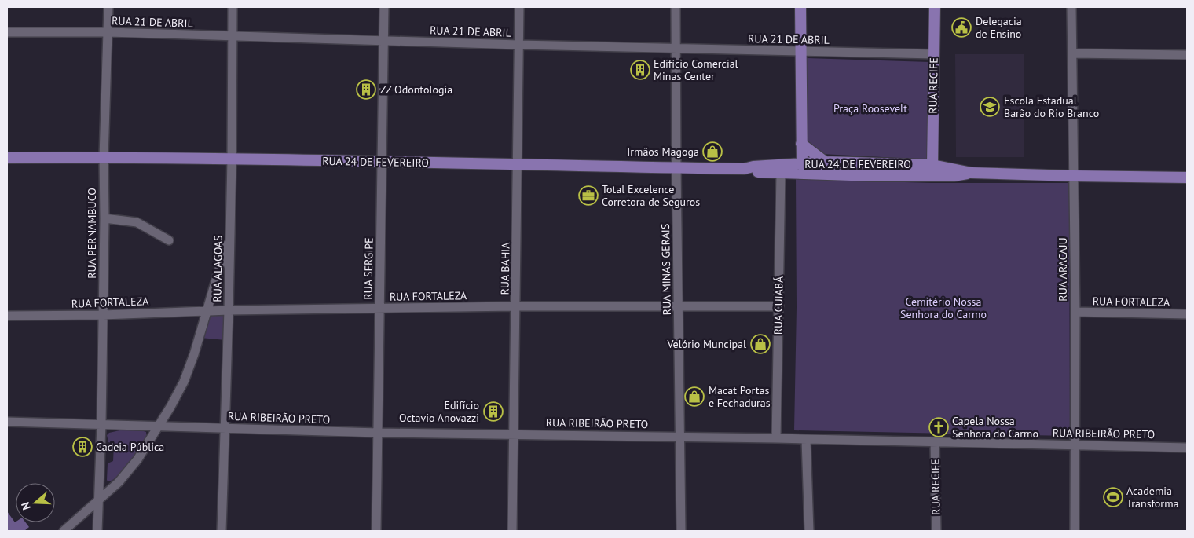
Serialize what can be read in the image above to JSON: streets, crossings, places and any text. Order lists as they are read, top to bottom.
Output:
{
  "streets": {
    "main road": ["RUA RECIFE", "RUA 24 DE FEVEREIRO"],
    "street": [
      "RUA 21 DE ABRIL",
      "RUA PERNAMBUCO",
      "RUA ALAGOAS",
      "RUA SERGIPE",
      "RUA BAHIA",
      "RUA MINAS GERAIS",
      "RUA ARACAJU",
      "RUA FORTALEZA",
      "RUA CUIABÁ",
      "RUA RIBEIRÃO PRETO"
    ]
  },
  "crossings": [
    ["RUA 21 DE ABRIL", "RUA RECIFE"],
    ["RUA 21 DE ABRIL", "RUA PERNAMBUCO"],
    ["RUA 21 DE ABRIL", "RUA ALAGOAS"],
    ["RUA 21 DE ABRIL", "RUA SERGIPE"],
    ["RUA 21 DE ABRIL", "RUA BAHIA"],
    ["RUA 21 DE ABRIL", "RUA MINAS GERAIS"],
    ["RUA RECIFE", "RUA 24 DE FEVEREIRO"],
    ["RUA RECIFE", "RUA RIBEIRÃO PRETO"],
    ["RUA 24 DE FEVEREIRO", "RUA PERNAMBUCO"],
    ["RUA 24 DE FEVEREIRO", "RUA ALAGOAS"],
    ["RUA 24 DE FEVEREIRO", "RUA SERGIPE"],
    ["RUA 24 DE FEVEREIRO", "RUA BAHIA"],
    ["RUA 24 DE FEVEREIRO", "RUA MINAS GERAIS"],
    ["RUA 24 DE FEVEREIRO", "RUA ARACAJU"],
    ["RUA 24 DE FEVEREIRO", "RUA CUIABÁ"],
    ["RUA PERNAMBUCO", "RUA FORTALEZA"],
    ["RUA PERNAMBUCO", "RUA RIBEIRÃO PRETO"],
    ["RUA ALAGOAS", "RUA FORTALEZA"],
    ["RUA ALAGOAS", "RUA RIBEIRÃO PRETO"],
    ["RUA SERGIPE", "RUA FORTALEZA"],
    ["RUA SERGIPE", "RUA RIBEIRÃO PRETO"],
    ["RUA BAHIA", "RUA FORTALEZA"],
    ["RUA BAHIA", "RUA RIBEIRÃO PRETO"],
    ["RUA MINAS GERAIS", "RUA FORTALEZA"],
    ["RUA MINAS GERAIS", "RUA RIBEIRÃO PRETO"],
    ["RUA ARACAJU", "RUA FORTALEZA"],
    ["RUA ARACAJU", "RUA RIBEIRÃO PRETO"],
    ["RUA FORTALEZA", "RUA CUIABÁ"],
    ["RUA CUIABÁ", "RUA RIBEIRÃO PRETO"]
  ],
  "parks": ["Praça Roosevelt", "Cemitério Nossa Senhora do Carmo"],
  "places": {
    "public building": ["Delegacia de Ensino"],
    "building": [
      "Edifício Comercial Minas Center",
      "ZZ Odontologia",
      "Edifício Octavio Anovazzi",
      "Cadeia Pública"
    ],
    "school or university": ["Escola Estadual Barão do Rio Branco"],
    "shop": ["Irmãos Magoga", "Velório Muncipal", "Macat Portas e Fechaduras"],
    "office": ["Total Excelence Corretora de Seguros"],
    "church": ["Capela Nossa Senhora do Carmo"],
    "sports": ["Academia Transforma"]
  },
  "north": "left"
}
